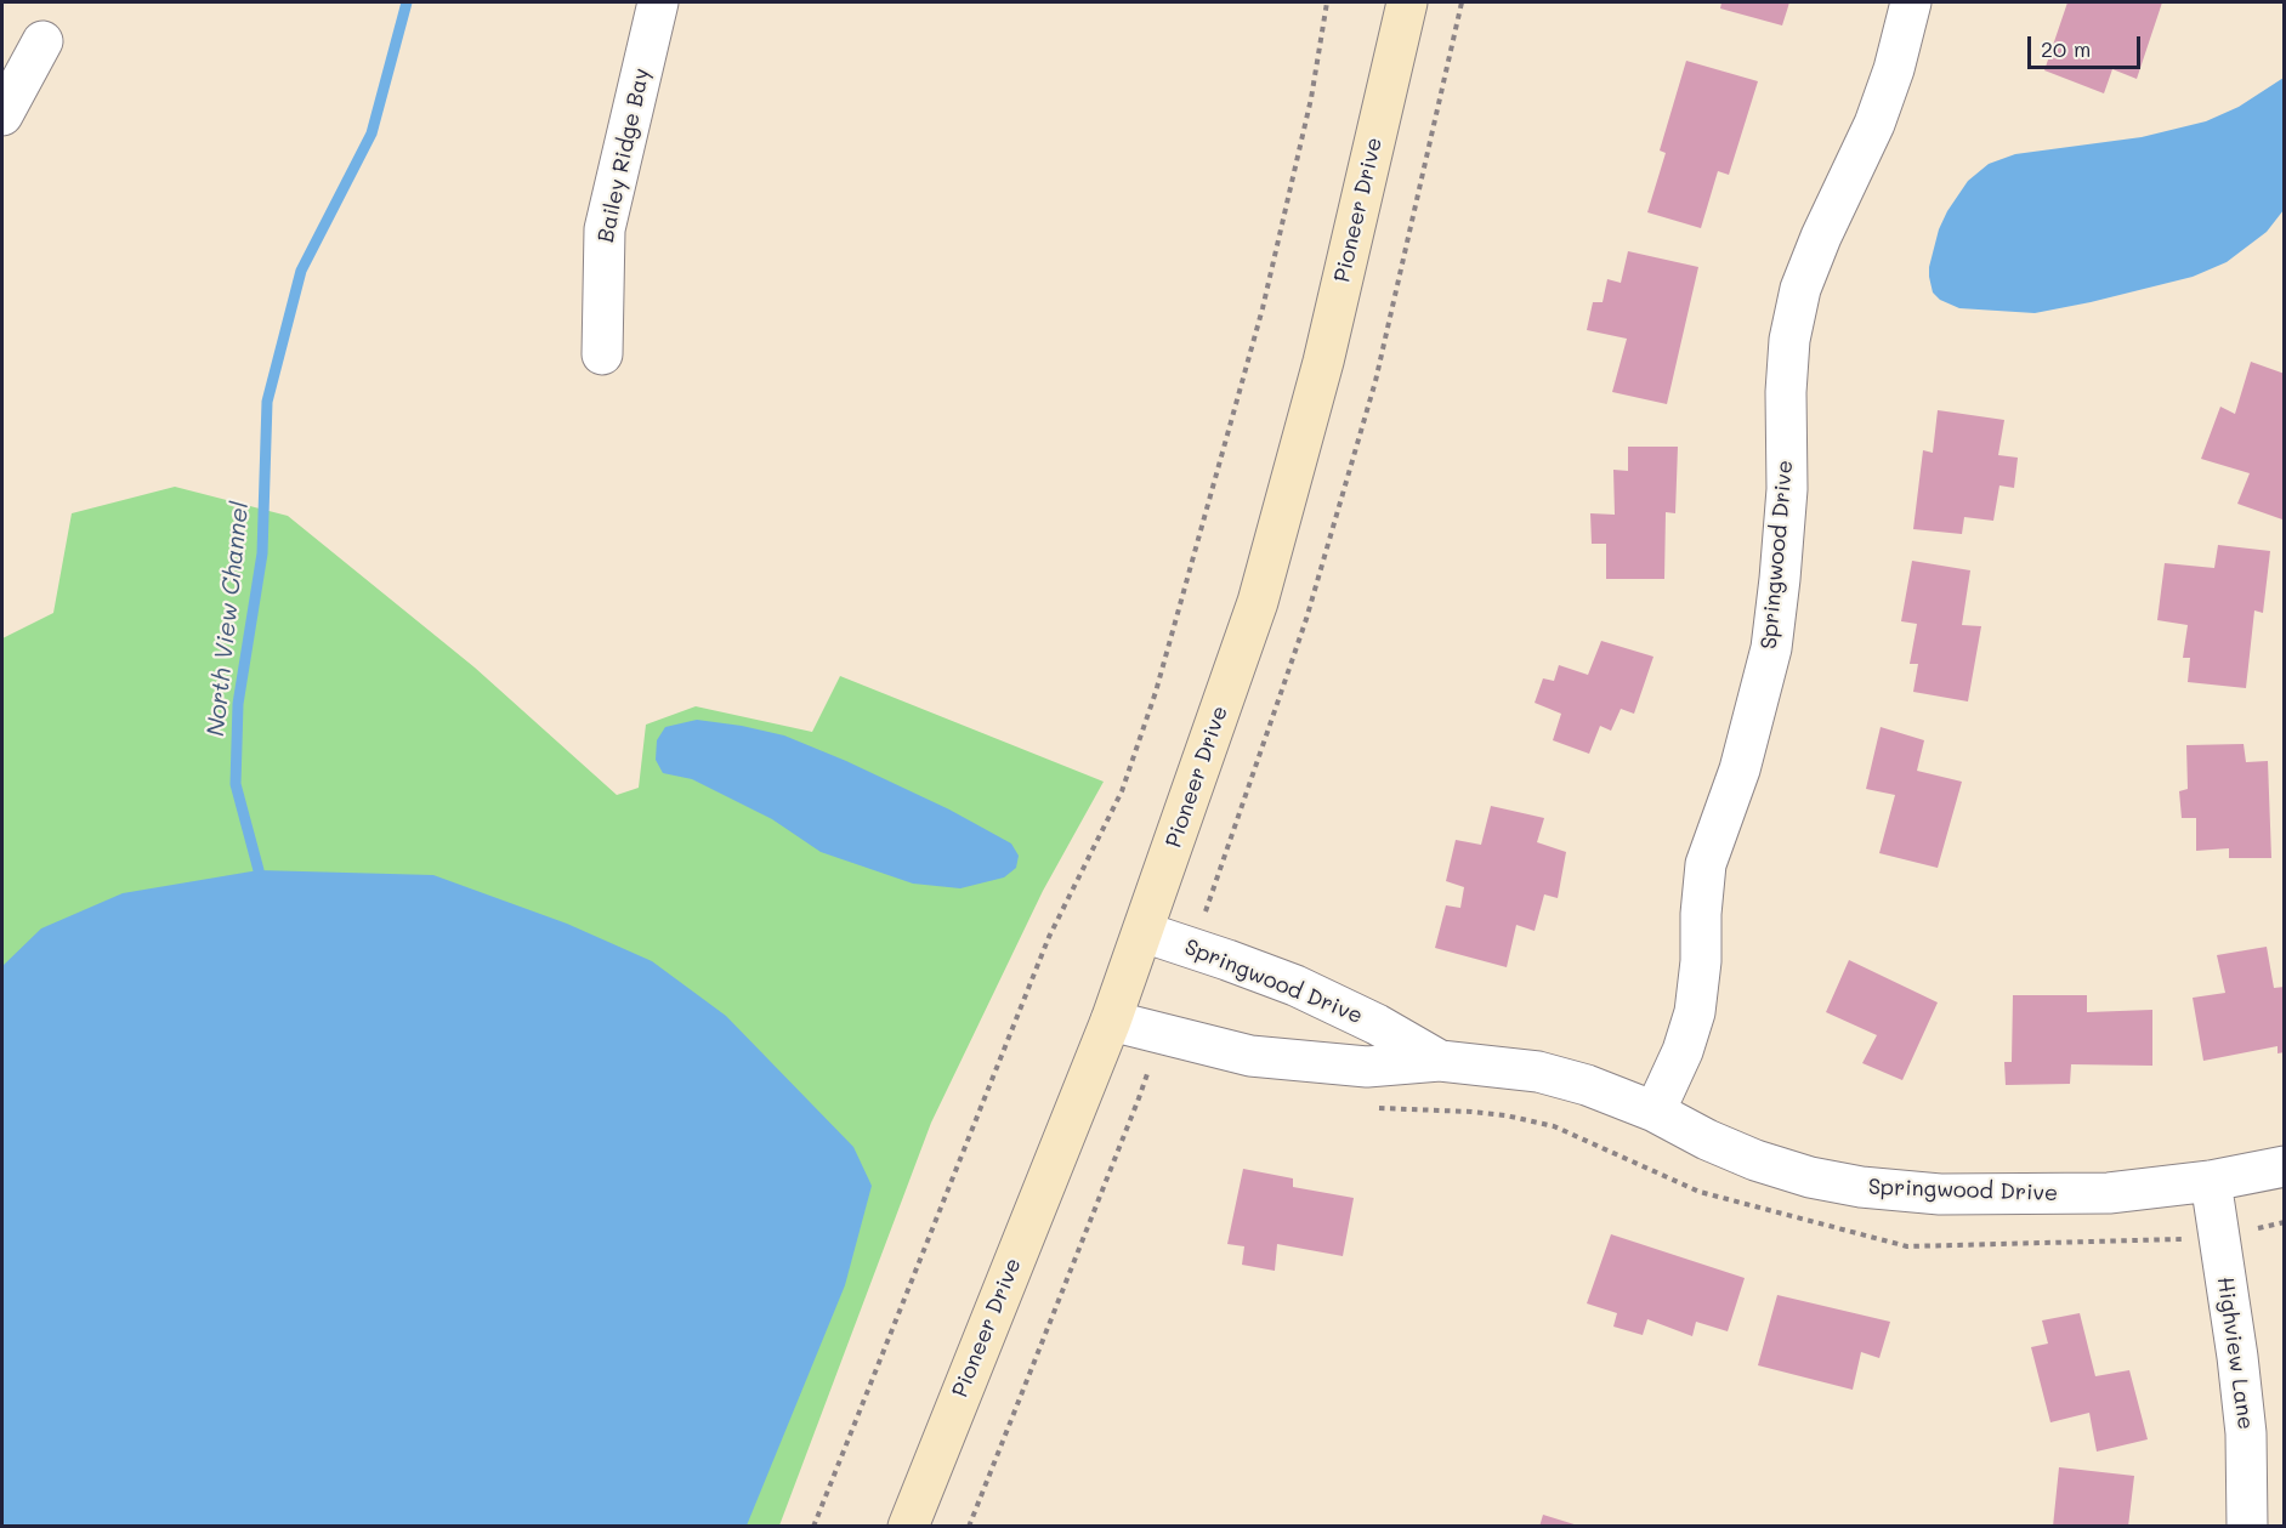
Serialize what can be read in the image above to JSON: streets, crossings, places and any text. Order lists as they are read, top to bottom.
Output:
{
  "streets": {
    "street": [
      "Bailey Ridge Bay",
      "Pioneer Drive",
      "Springwood Drive",
      "Highview Lane"
    ]
  },
  "crossings": [
    ["Pioneer Drive", "Springwood Drive"],
    ["Springwood Drive", "Highview Lane"]
  ],
  "water": ["North View Channel"],
  "scale_bar": "20 m"
}
